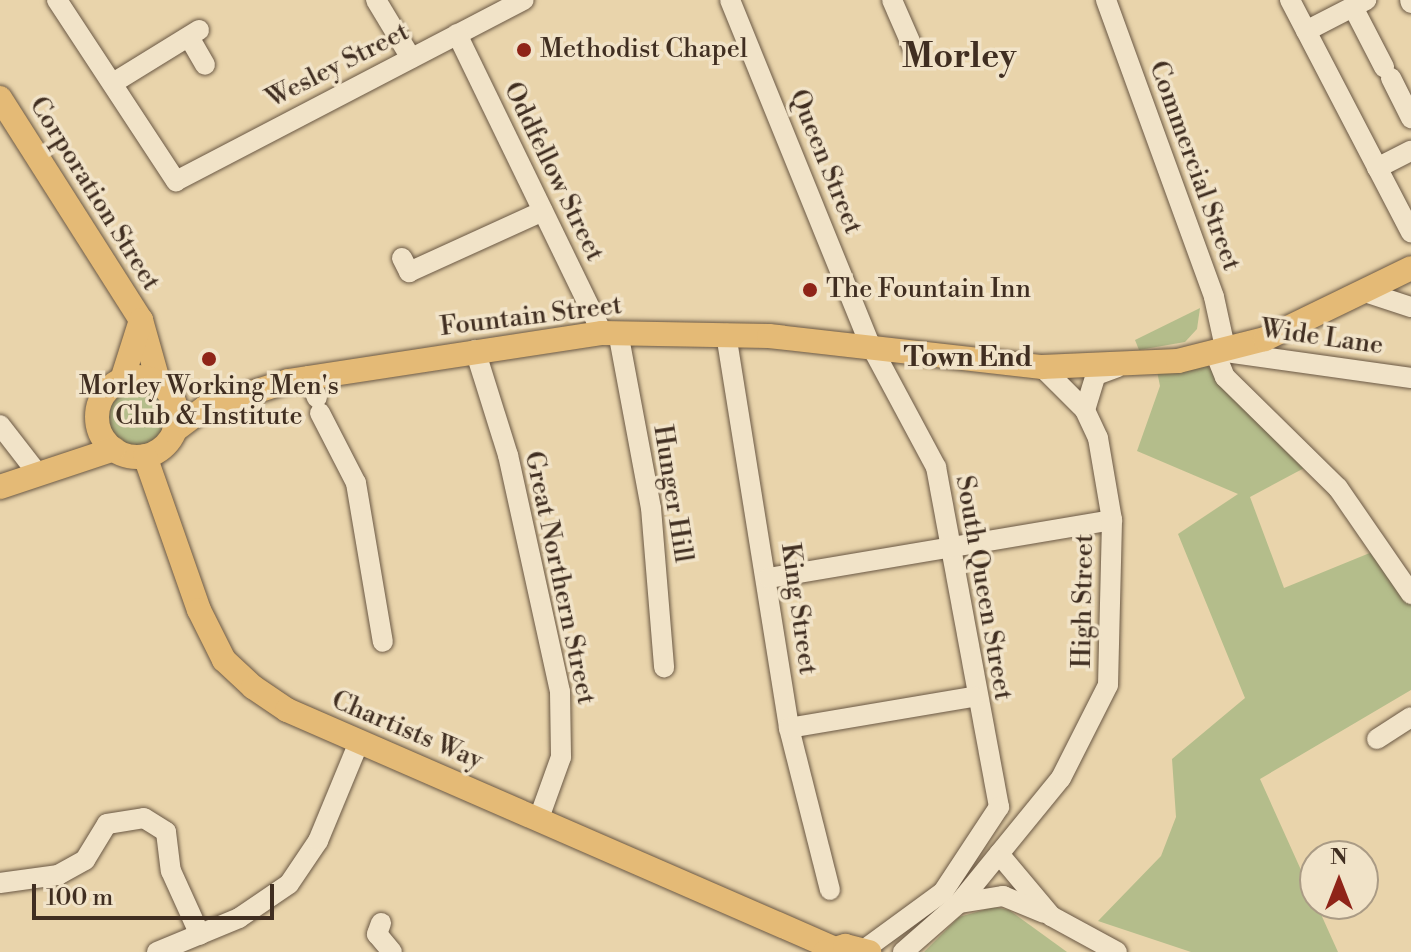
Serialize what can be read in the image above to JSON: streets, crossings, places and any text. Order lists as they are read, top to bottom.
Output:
{
  "streets": {
    "main road": ["Corporation Street", "Fountain Street", "Chartists Way"],
    "street": [
      "Wesley Street",
      "Queen Street",
      "Commercial Street",
      "Oddfellow Street",
      "Wide Lane",
      "Hunger Hill",
      "Great Northern Street",
      "South Queen Street",
      "High Street",
      "King Street"
    ]
  },
  "crossings": [
    ["Wesley Street", "Oddfellow Street"],
    ["Queen Street", "Fountain Street"],
    ["Queen Street", "South Queen Street"],
    ["Commercial Street", "Fountain Street"],
    ["Commercial Street", "Wide Lane"],
    ["Oddfellow Street", "Fountain Street"],
    ["Oddfellow Street", "Hunger Hill"],
    ["Corporation Street", "Fountain Street"],
    ["Corporation Street", "Chartists Way"],
    ["Fountain Street", "Wide Lane"],
    ["Fountain Street", "Hunger Hill"],
    ["Fountain Street", "Great Northern Street"],
    ["Fountain Street", "South Queen Street"],
    ["Fountain Street", "High Street"],
    ["Fountain Street", "King Street"],
    ["Fountain Street", "Chartists Way"],
    ["Great Northern Street", "Chartists Way"]
  ],
  "districts": ["Morley", "Town End"],
  "places": ["Methodist Chapel", "The Fountain Inn", "Morley Working Men's Club & Institute"],
  "scale_bar": "100 m",
  "north": "top"
}
